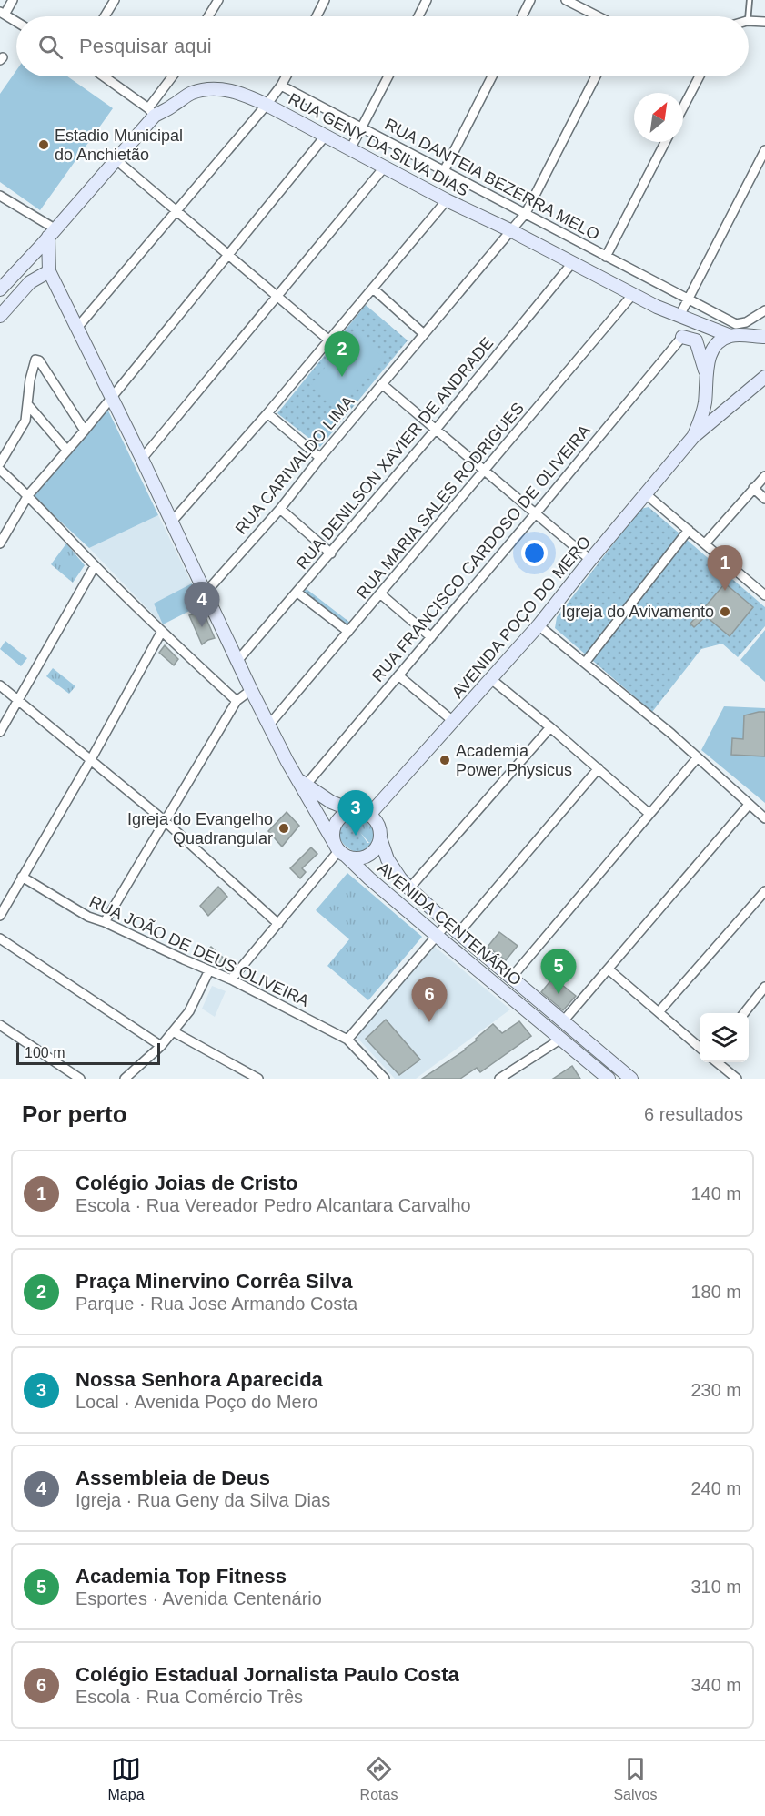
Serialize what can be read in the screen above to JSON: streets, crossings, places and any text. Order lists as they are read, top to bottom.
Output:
{
  "streets": {
    "main road": ["RUA GENY DA SILVA DIAS", "AVENIDA POÇO DO MERO", "AVENIDA CENTENÁRIO"],
    "street": [
      "RUA DANTEIA BEZERRA MELO",
      "RUA DENILSON XAVIER DE ANDRADE",
      "RUA CARIVALDO LIMA",
      "RUA MARIA SALES RODRIGUES",
      "RUA FRANCISCO CARDOSO DE OLIVEIRA",
      "RUA JOÃO DE DEUS OLIVEIRA"
    ]
  },
  "crossings": [
    ["RUA GENY DA SILVA DIAS", "RUA DANTEIA BEZERRA MELO"],
    ["RUA GENY DA SILVA DIAS", "RUA DENILSON XAVIER DE ANDRADE"],
    ["RUA GENY DA SILVA DIAS", "RUA CARIVALDO LIMA"],
    ["RUA GENY DA SILVA DIAS", "RUA MARIA SALES RODRIGUES"],
    ["RUA GENY DA SILVA DIAS", "AVENIDA POÇO DO MERO"],
    ["RUA DANTEIA BEZERRA MELO", "RUA CARIVALDO LIMA"],
    ["RUA DANTEIA BEZERRA MELO", "AVENIDA POÇO DO MERO"],
    ["AVENIDA POÇO DO MERO", "AVENIDA CENTENÁRIO"]
  ],
  "places": [
    "Estadio Municipal do Anchietão",
    "Igreja do Avivamento",
    "Academia Power Physicus",
    "Igreja do Evangelho Quadrangular"
  ],
  "scale_bar": "100 m",
  "north": "top right",
  "page": {
    "search": "Pesquisar aqui",
    "pins": [
      "2",
      "1",
      "4",
      "3",
      "5",
      "6"
    ],
    "scale": "100 m",
    "heading": ["Por perto", "6 resultados"],
    "list": [
      {
        "mark": "1",
        "name": "Colégio Joias de Cristo",
        "note": "Escola · Rua Vereador Pedro Alcantara Carvalho",
        "value": "140 m"
      },
      {
        "mark": "2",
        "name": "Praça Minervino Corrêa Silva",
        "note": "Parque · Rua Jose Armando Costa",
        "value": "180 m"
      },
      {
        "mark": "3",
        "name": "Nossa Senhora Aparecida",
        "note": "Local · Avenida Poço do Mero",
        "value": "230 m"
      },
      {
        "mark": "4",
        "name": "Assembleia de Deus",
        "note": "Igreja · Rua Geny da Silva Dias",
        "value": "240 m"
      },
      {
        "mark": "5",
        "name": "Academia Top Fitness",
        "note": "Esportes · Avenida Centenário",
        "value": "310 m"
      },
      {
        "mark": "6",
        "name": "Colégio Estadual Jornalista Paulo Costa",
        "note": "Escola · Rua Comércio Três",
        "value": "340 m"
      }
    ],
    "nav": ["Mapa", "Rotas", "Salvos"]
  }
}
